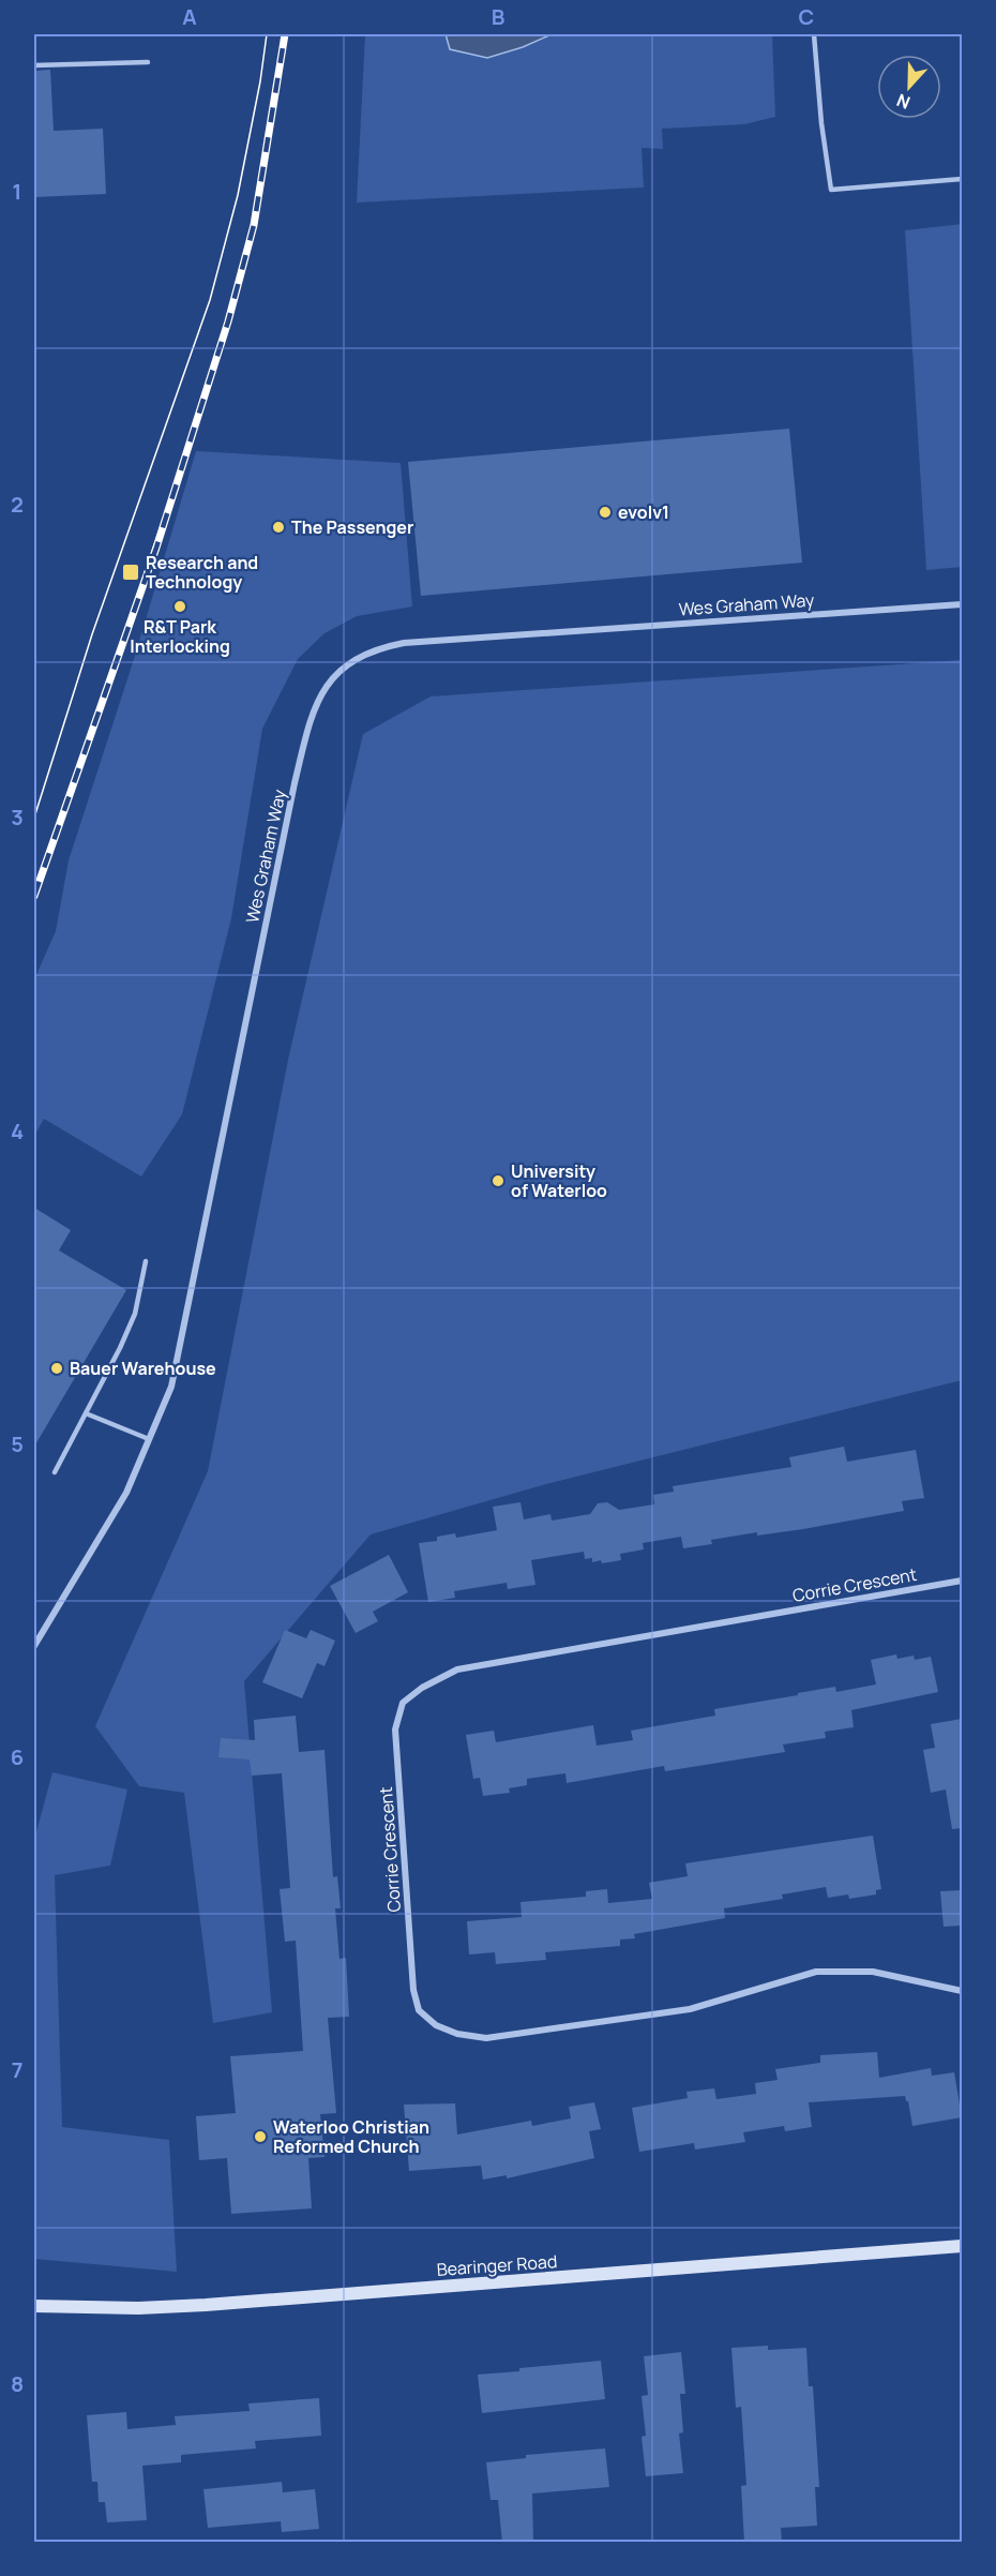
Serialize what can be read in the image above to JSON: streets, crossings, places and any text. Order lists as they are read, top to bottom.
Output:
{
  "streets": {
    "street": ["Wes Graham Way", "Corrie Crescent", "Bearinger Road"]
  },
  "places": {
    "other": [
      "evolv1",
      "The Passenger",
      "R&T Park Interlocking",
      "University of Waterloo",
      "Bauer Warehouse",
      "Waterloo Christian Reformed Church"
    ],
    "transit": ["Research and Technology"]
  },
  "north": "bottom",
  "grid": {
    "columns": ["A", "B", "C"],
    "rows": [
      "1",
      "2",
      "3",
      "4",
      "5",
      "6",
      "7",
      "8"
    ]
  }
}
